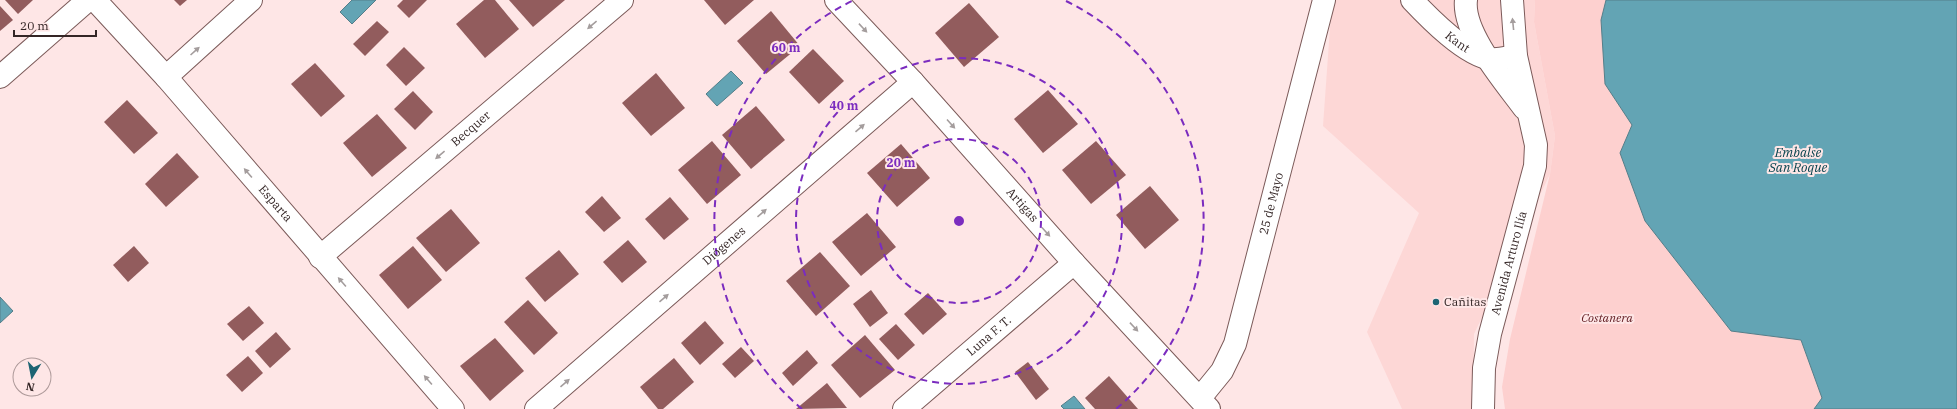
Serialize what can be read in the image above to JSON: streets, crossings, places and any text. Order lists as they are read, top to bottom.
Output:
{
  "streets": {
    "street": [
      "Kant",
      "Becquer",
      "25 de Mayo",
      "Esparta",
      "Artigas",
      "Diógenes",
      "Avenida Arturo Ilía",
      "Luna F. T."
    ]
  },
  "crossings": [
    ["Kant", "Avenida Arturo Ilía"],
    ["Becquer", "Esparta"],
    ["25 de Mayo", "Artigas"],
    ["Artigas", "Diógenes"],
    ["Artigas", "Luna F. T."]
  ],
  "one_way": [
    "Becquer",
    "Esparta",
    "Artigas",
    "Diógenes"
  ],
  "water": ["Embalse San Roque"],
  "parks": ["Costanera"],
  "places": ["Cañitas"],
  "scale_bar": "20 m",
  "north": "bottom",
  "rings": ["60 m", "40 m", "20 m"]
}
